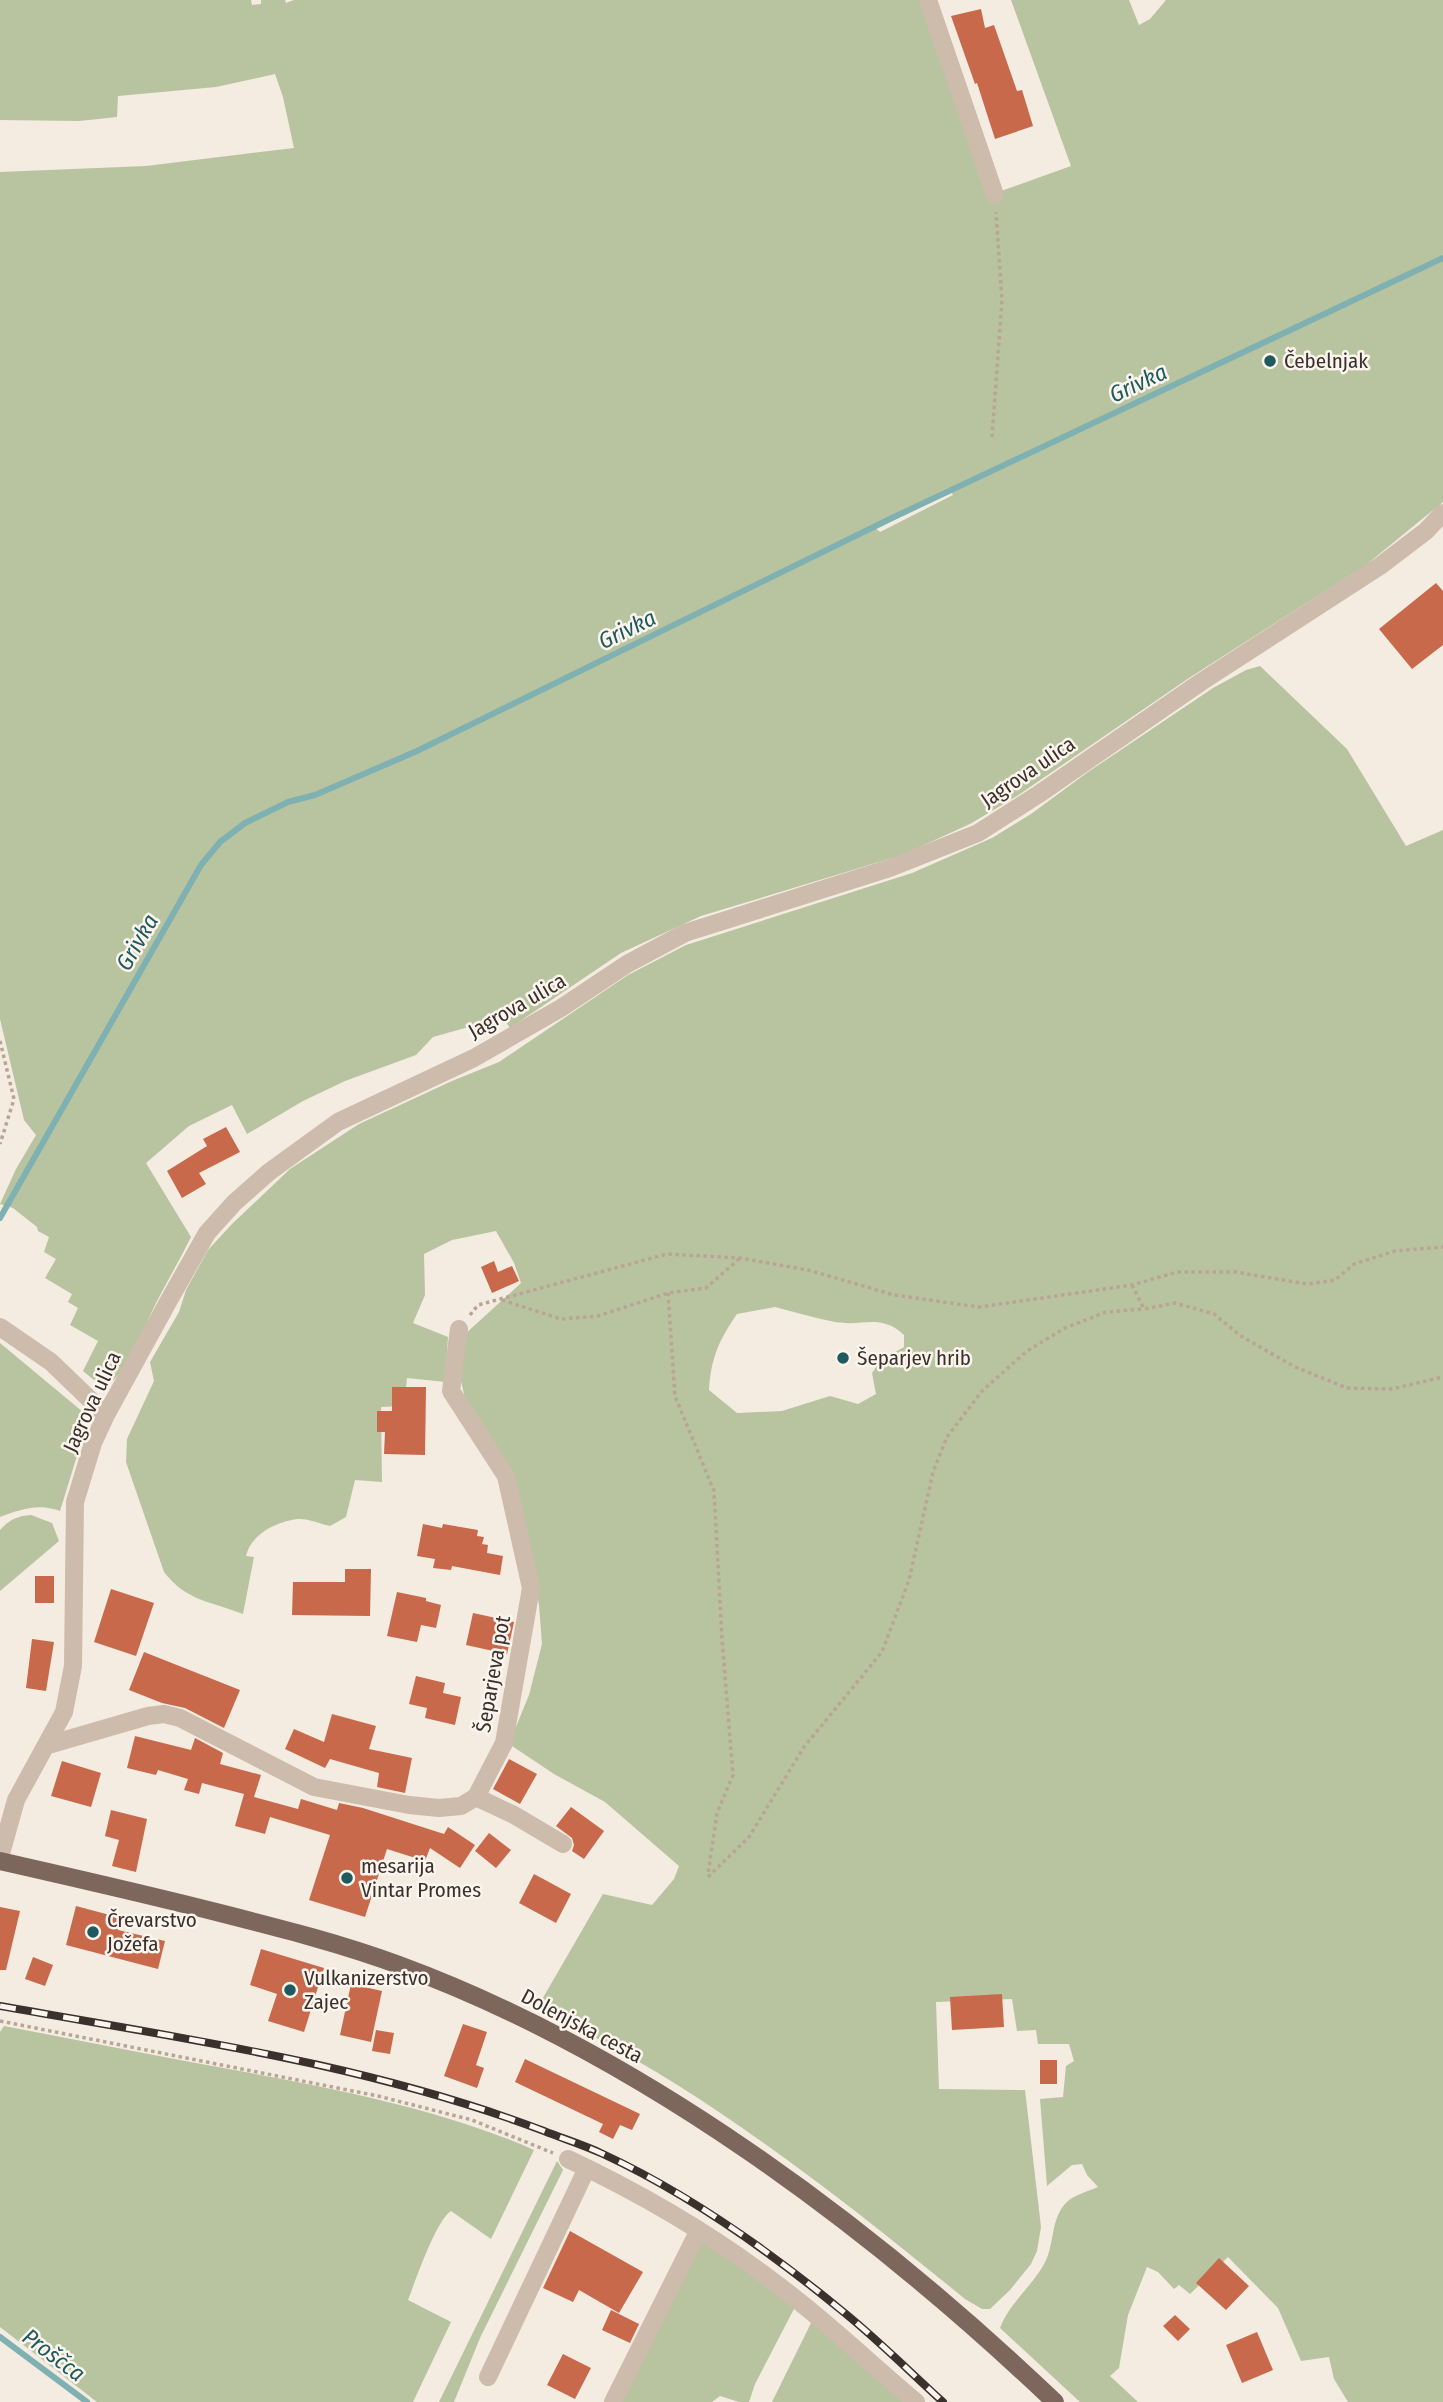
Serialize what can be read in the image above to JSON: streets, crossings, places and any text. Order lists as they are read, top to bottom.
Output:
{
  "streets": {
    "main road": ["Dolenjska cesta"],
    "street": ["Jagrova ulica", "Šeparjeva pot"]
  },
  "crossings": [
    ["Jagrova ulica", "Dolenjska cesta"]
  ],
  "water": ["Grivka", "Proščca"],
  "places": [
    "Čebelnjak",
    "Šeparjev hrib",
    "mesarija Vintar Promes",
    "Črevarstvo Jožefa",
    "Vulkanizerstvo Zajec"
  ]
}
